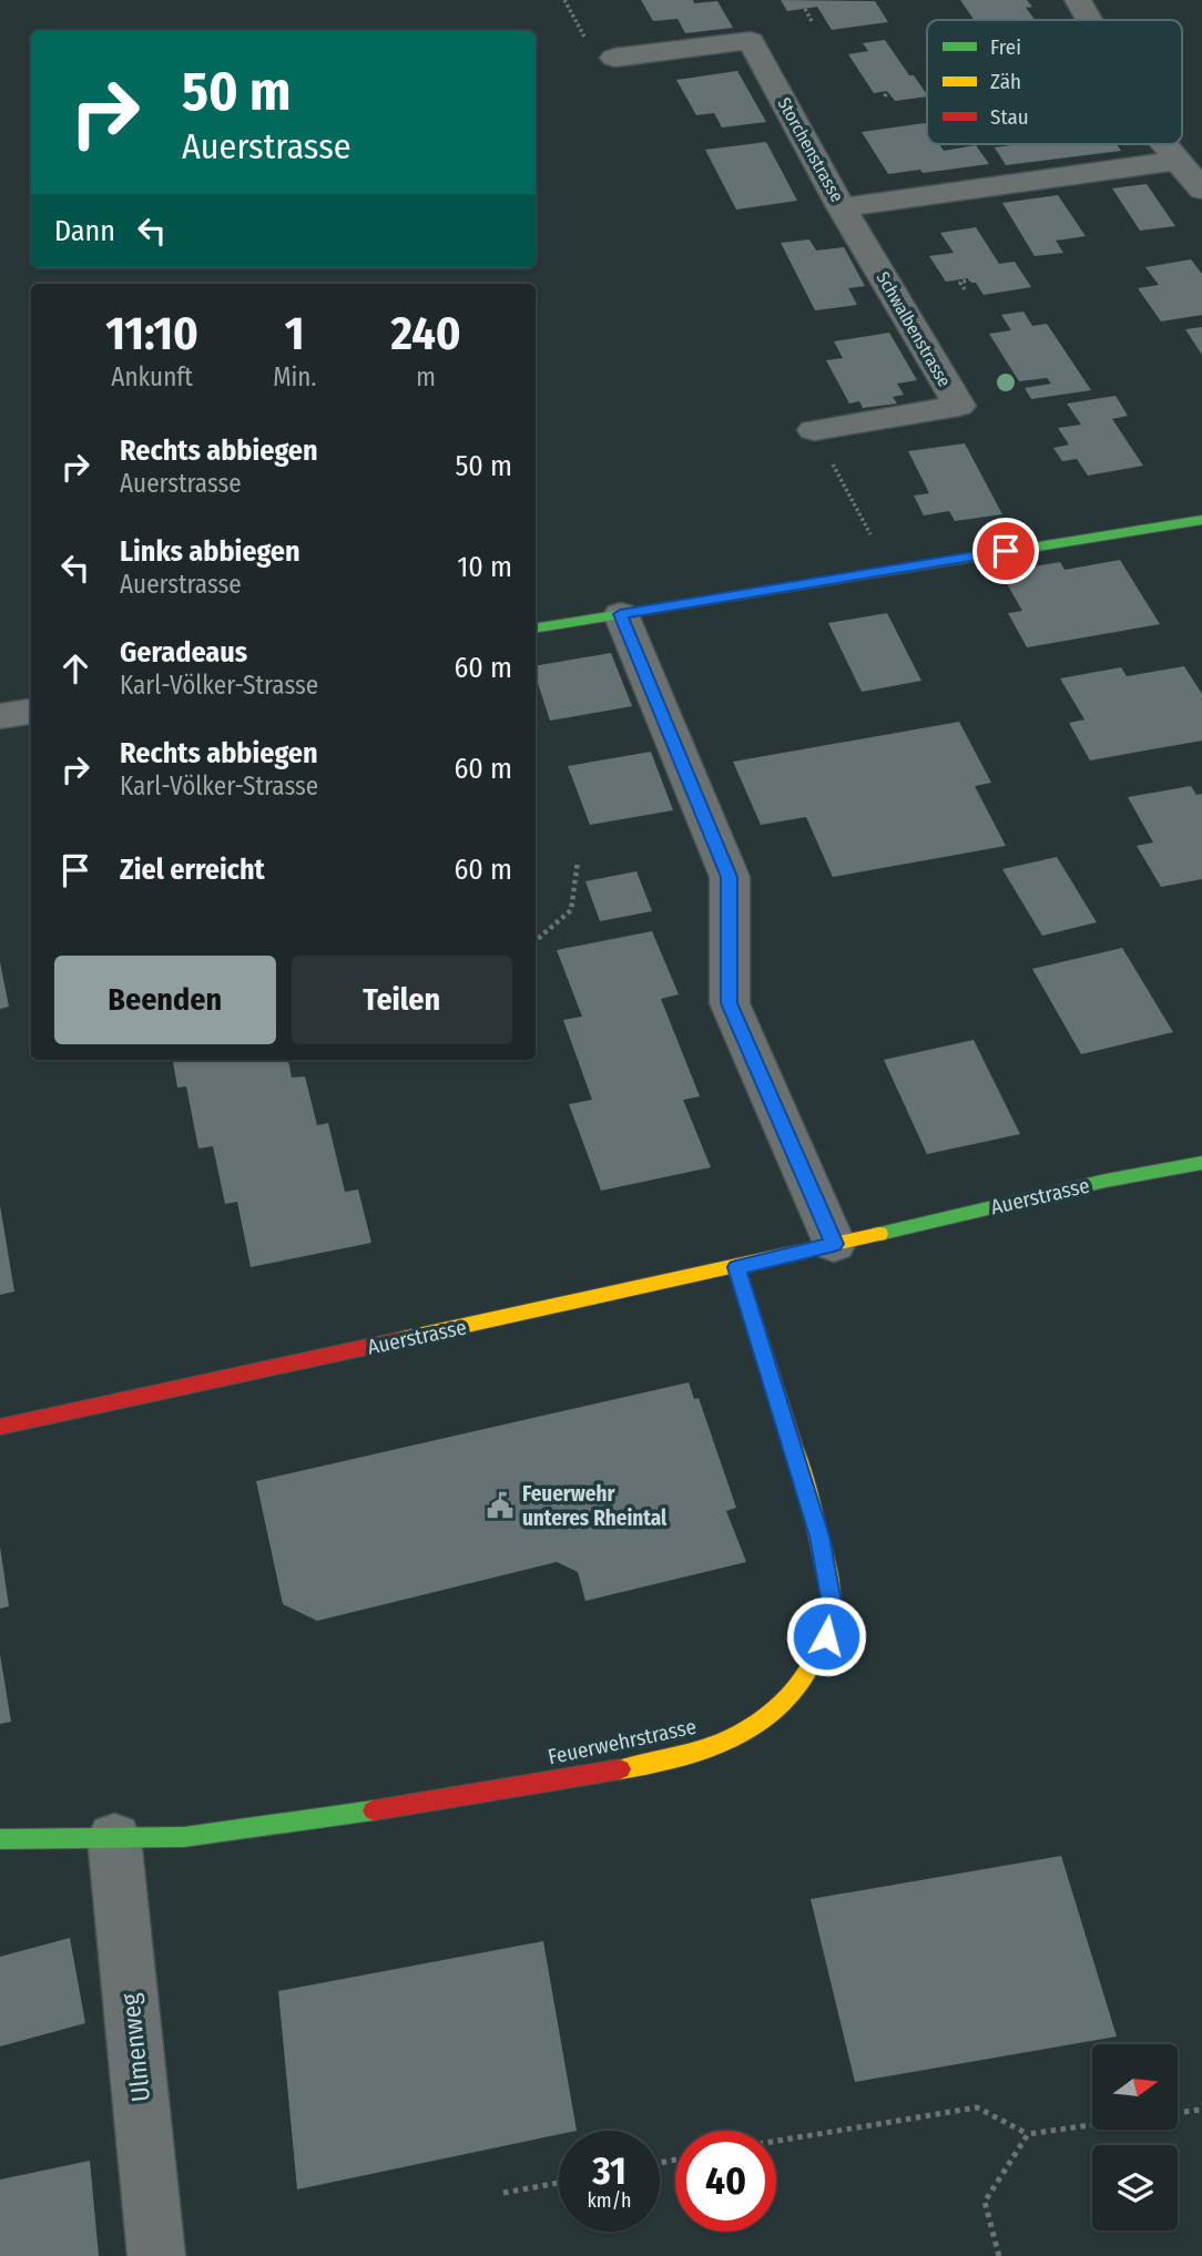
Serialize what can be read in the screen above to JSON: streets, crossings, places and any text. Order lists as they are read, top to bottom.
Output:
{
  "streets": {
    "street": [
      "Storchenstrasse",
      "Schwalbenstrasse",
      "Auerstrasse",
      "Feuerwehrstrasse",
      "Ulmenweg"
    ]
  },
  "crossings": [
    ["Storchenstrasse", "Schwalbenstrasse"],
    ["Auerstrasse", "Feuerwehrstrasse"],
    ["Feuerwehrstrasse", "Ulmenweg"]
  ],
  "places": {
    "public building": ["Feuerwehr unteres Rheintal"]
  },
  "legend": ["Frei", "Zäh", "Stau"],
  "north": "right",
  "page": {
    "turn": ["50 m", "Auerstrasse"],
    "then": "Dann",
    "eta": [
      "11:10",
      "Ankunft",
      "1",
      "Min.",
      "240",
      "m"
    ],
    "list": [
      {
        "name": "Rechts abbiegen",
        "note": "Auerstrasse",
        "value": "50 m"
      },
      {
        "name": "Links abbiegen",
        "note": "Auerstrasse",
        "value": "10 m"
      },
      {
        "name": "Geradeaus",
        "note": "Karl-Völker-Strasse",
        "value": "60 m"
      },
      {
        "name": "Rechts abbiegen",
        "note": "Karl-Völker-Strasse",
        "value": "60 m"
      },
      {
        "name": "Ziel erreicht",
        "value": "60 m"
      }
    ],
    "buttons": ["Beenden", "Teilen"],
    "speed": "31 km/h",
    "limit": "40"
  }
}
